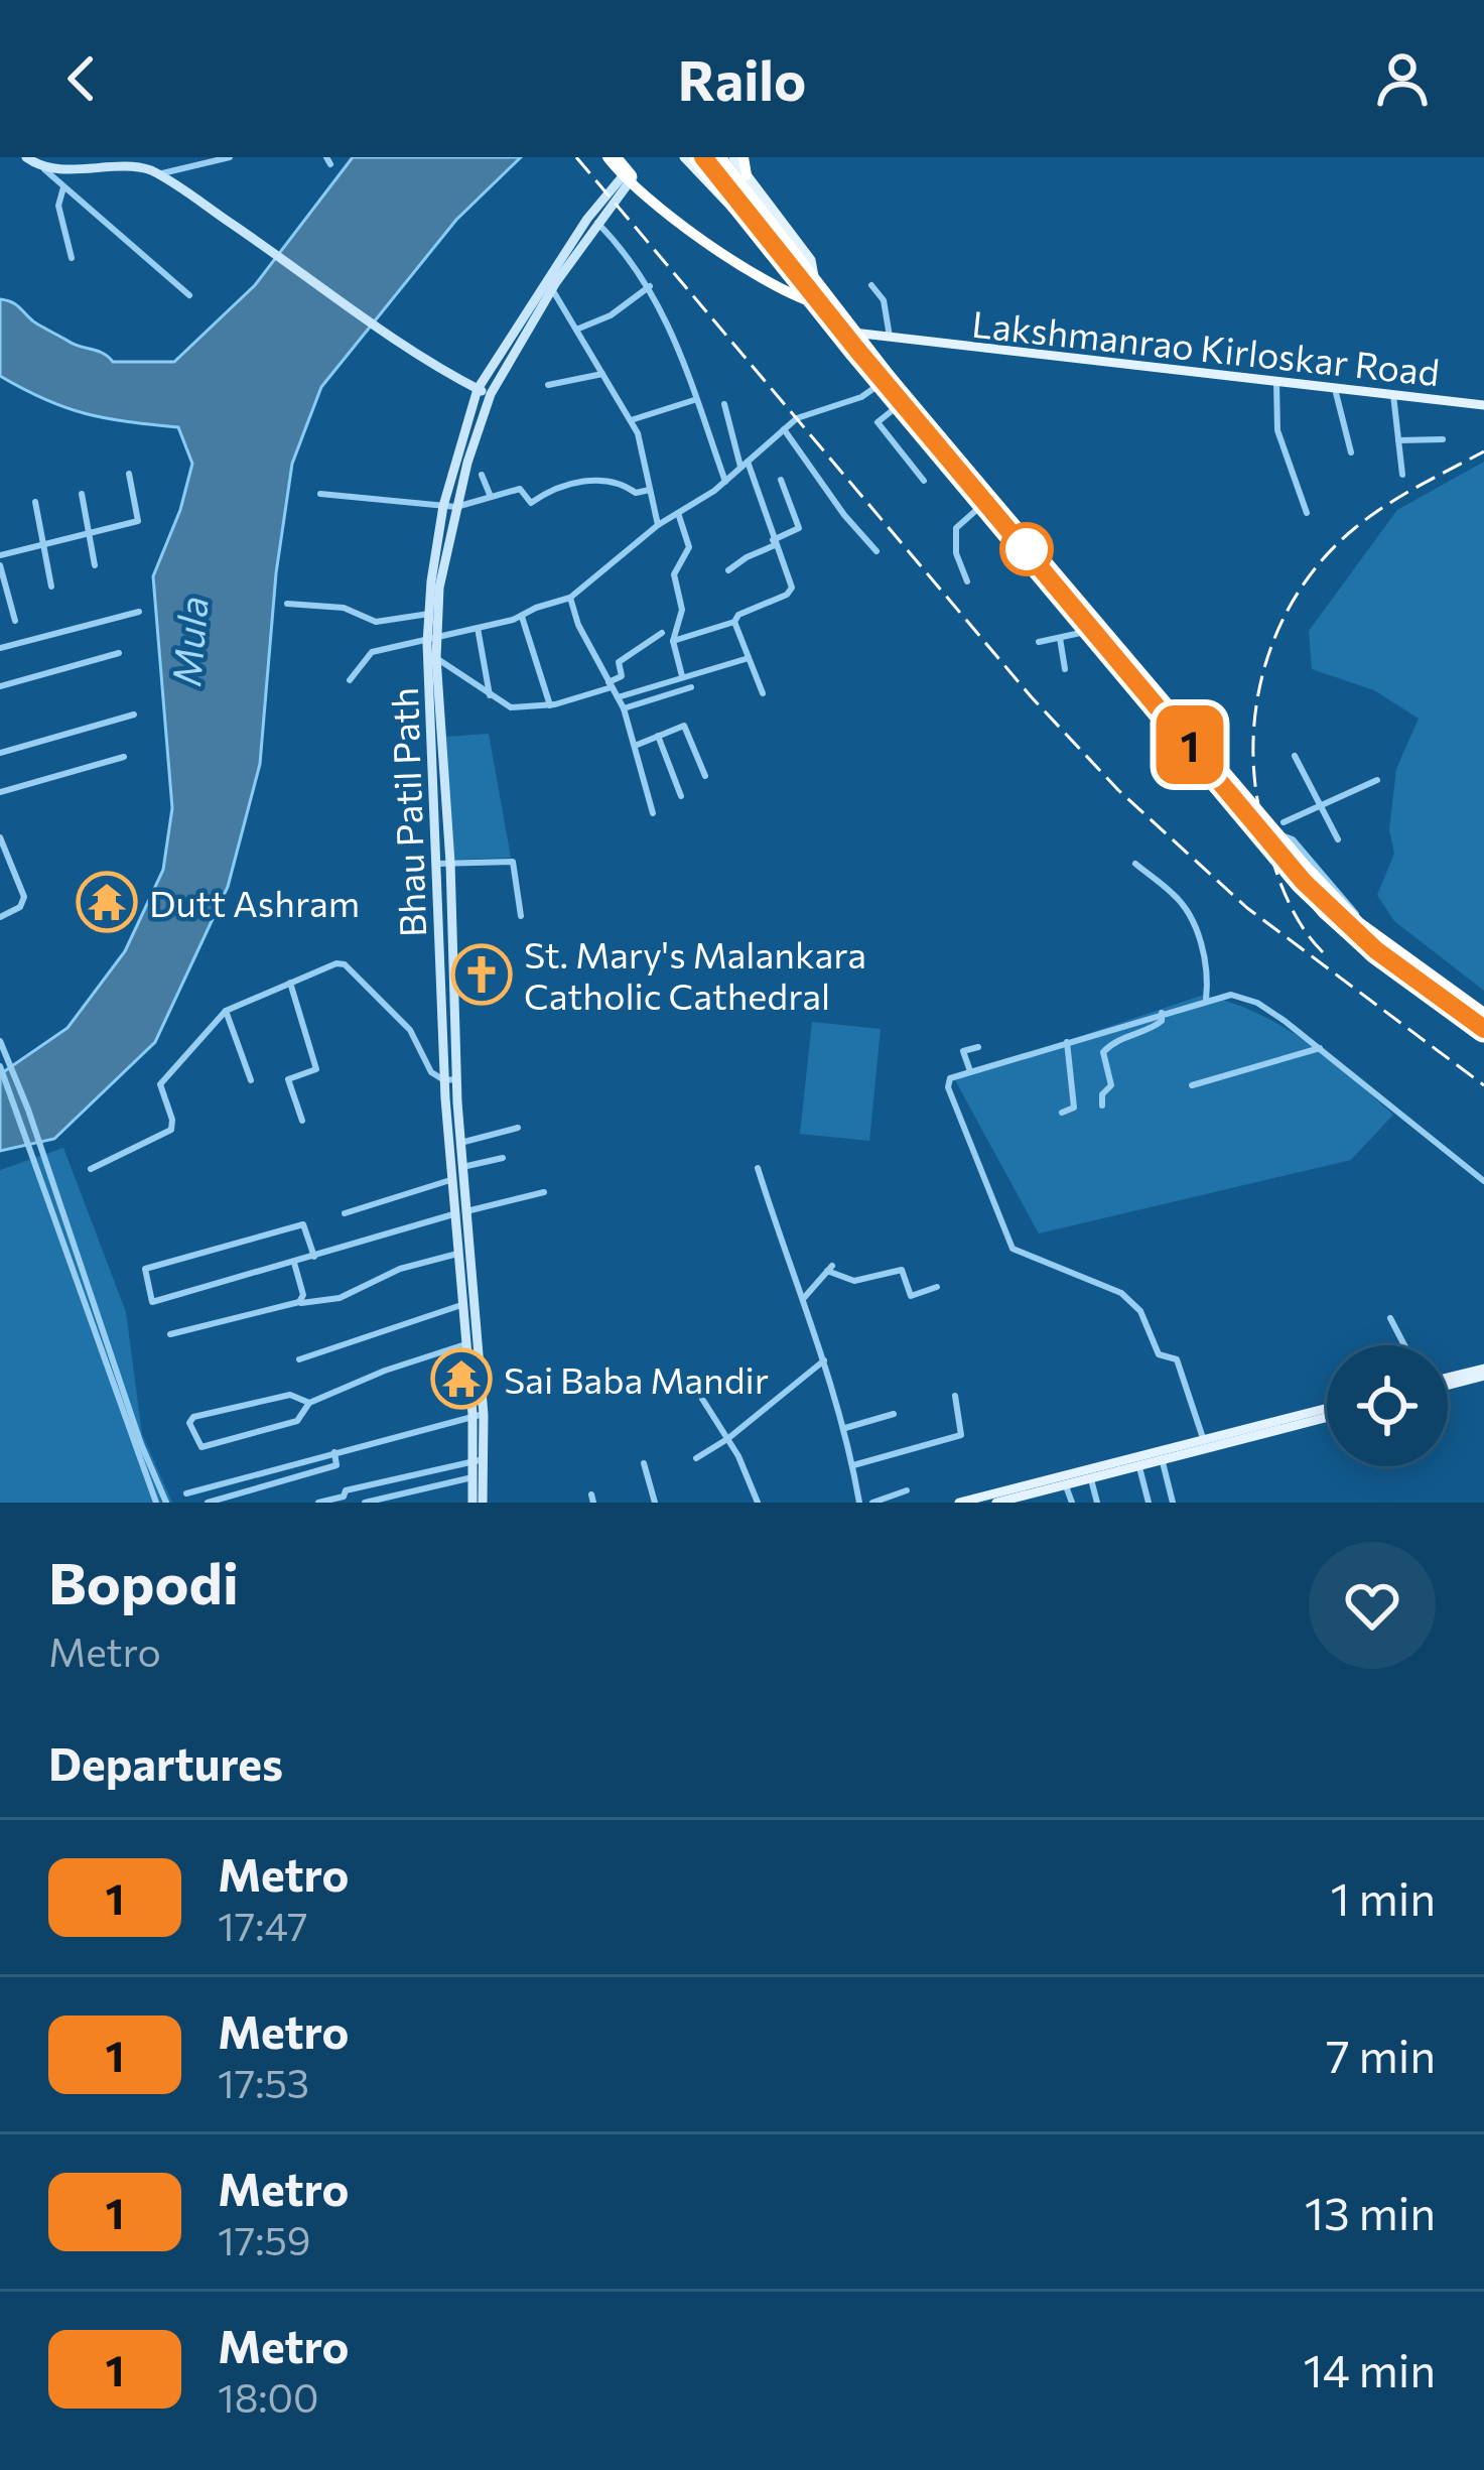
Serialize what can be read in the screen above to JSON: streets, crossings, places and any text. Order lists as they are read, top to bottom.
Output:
{
  "streets": {
    "main road": ["Lakshmanrao Kirloskar Road", "Bhau Patil Path"]
  },
  "water": ["Mula"],
  "places": {
    "temple": ["Dutt Ashram", "Sai Baba Mandir"],
    "church": ["St. Mary's Malankara Catholic Cathedral"]
  },
  "lines": ["metro line 1"],
  "page": {
    "header": "Railo",
    "on_map": "1",
    "heading": [
      ["Bopodi", "Metro"],
      "Departures"
    ],
    "list": [
      {
        "mark": "1",
        "name": "Metro",
        "note": "17:47",
        "value": "1 min"
      },
      {
        "mark": "1",
        "name": "Metro",
        "note": "17:53",
        "value": "7 min"
      },
      {
        "mark": "1",
        "name": "Metro",
        "note": "17:59",
        "value": "13 min"
      },
      {
        "mark": "1",
        "name": "Metro",
        "note": "18:00",
        "value": "14 min"
      }
    ]
  }
}
